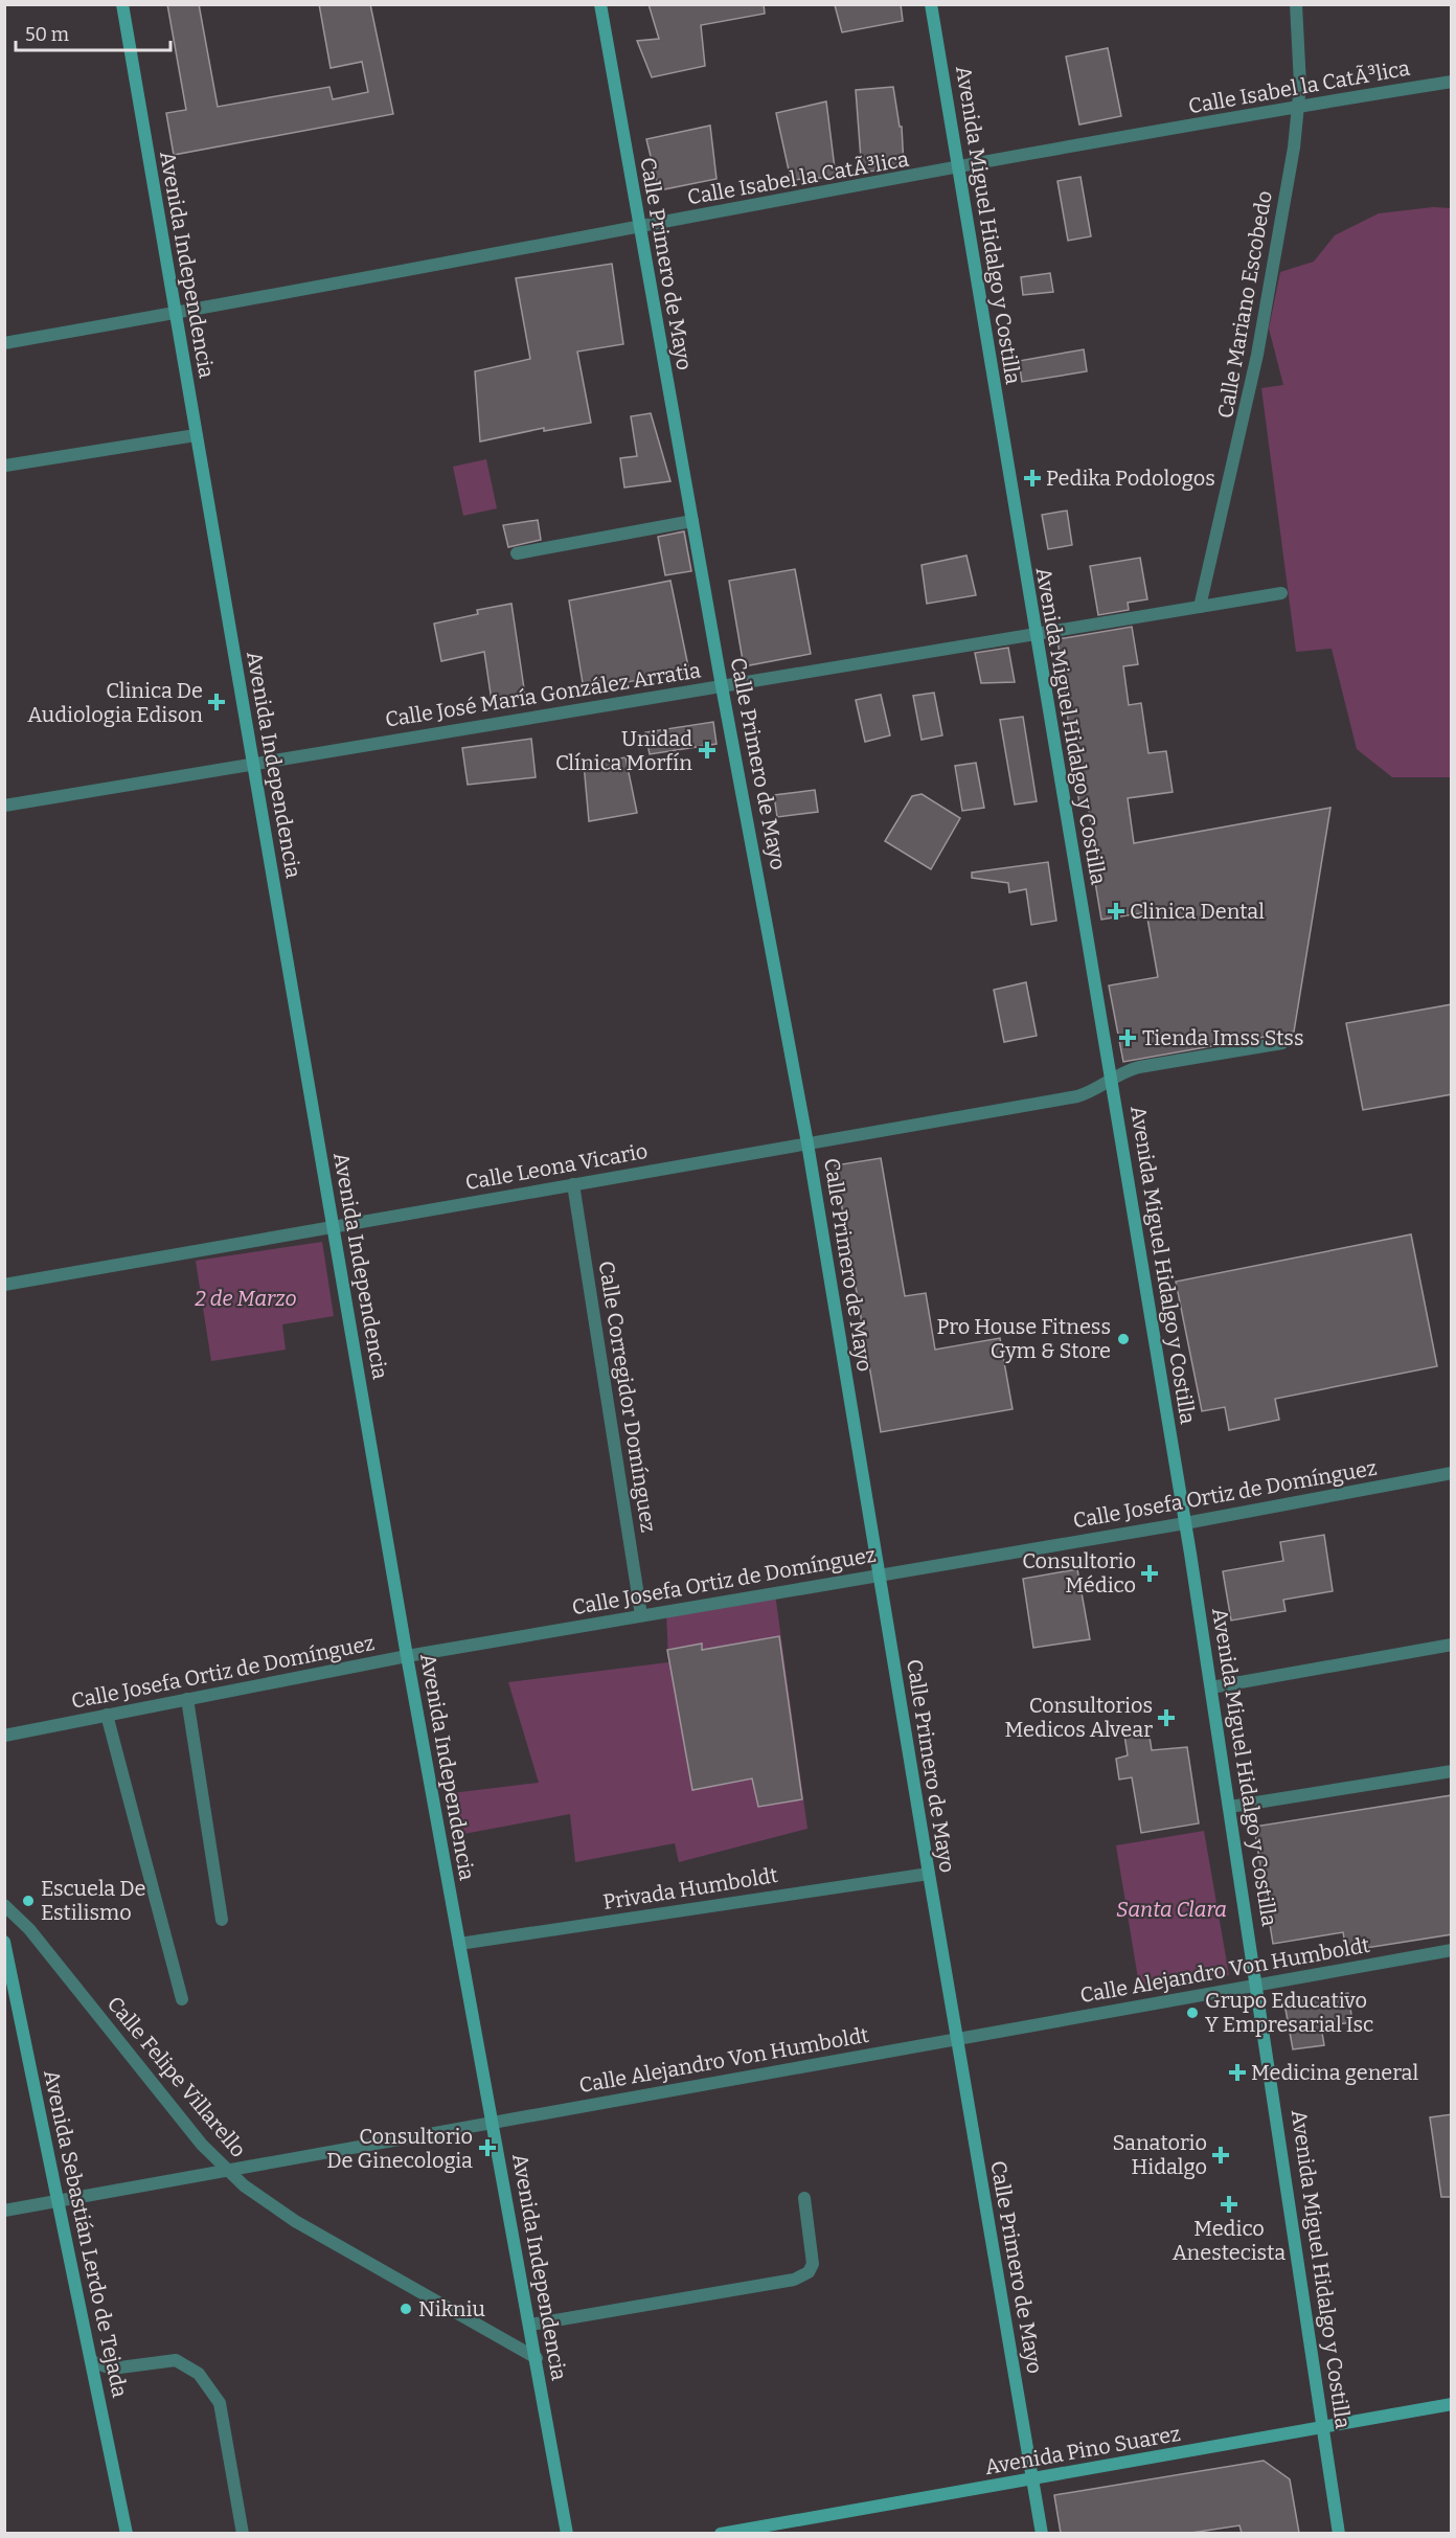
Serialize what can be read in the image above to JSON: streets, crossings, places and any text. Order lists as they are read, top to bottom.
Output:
{
  "streets": {
    "main road": [
      "Avenida Miguel Hidalgo y Costilla",
      "Calle Primero de Mayo",
      "Avenida Independencia",
      "Avenida Sebastián Lerdo de Tejada",
      "Avenida Pino Suarez"
    ],
    "street": [
      "Calle Isabel la CatÃ³lica",
      "Calle Mariano Escobedo",
      "Calle José María González Arratia",
      "Calle Leona Vicario",
      "Calle Corregidor Domínguez",
      "Calle Josefa Ortiz de Domínguez",
      "Privada Humboldt",
      "Calle Alejandro Von Humboldt",
      "Calle Felipe Villarello"
    ]
  },
  "crossings": [
    ["Calle Isabel la CatÃ³lica", "Avenida Miguel Hidalgo y Costilla"],
    ["Calle Isabel la CatÃ³lica", "Calle Primero de Mayo"],
    ["Calle Isabel la CatÃ³lica", "Avenida Independencia"],
    ["Calle Isabel la CatÃ³lica", "Calle Mariano Escobedo"],
    ["Avenida Miguel Hidalgo y Costilla", "Calle José María González Arratia"],
    ["Avenida Miguel Hidalgo y Costilla", "Calle Leona Vicario"],
    ["Avenida Miguel Hidalgo y Costilla", "Calle Josefa Ortiz de Domínguez"],
    ["Avenida Miguel Hidalgo y Costilla", "Calle Alejandro Von Humboldt"],
    ["Avenida Miguel Hidalgo y Costilla", "Avenida Pino Suarez"],
    ["Calle Primero de Mayo", "Calle José María González Arratia"],
    ["Calle Primero de Mayo", "Calle Leona Vicario"],
    ["Calle Primero de Mayo", "Calle Josefa Ortiz de Domínguez"],
    ["Calle Primero de Mayo", "Privada Humboldt"],
    ["Calle Primero de Mayo", "Calle Alejandro Von Humboldt"],
    ["Calle Primero de Mayo", "Avenida Pino Suarez"],
    ["Avenida Independencia", "Calle José María González Arratia"],
    ["Avenida Independencia", "Calle Leona Vicario"],
    ["Avenida Independencia", "Calle Josefa Ortiz de Domínguez"],
    ["Avenida Independencia", "Privada Humboldt"],
    ["Avenida Independencia", "Calle Alejandro Von Humboldt"],
    ["Avenida Independencia", "Calle Felipe Villarello"],
    ["Calle Mariano Escobedo", "Calle José María González Arratia"],
    ["Calle Leona Vicario", "Calle Corregidor Domínguez"],
    ["Calle Corregidor Domínguez", "Calle Josefa Ortiz de Domínguez"],
    ["Calle Alejandro Von Humboldt", "Calle Felipe Villarello"],
    ["Calle Alejandro Von Humboldt", "Avenida Sebastián Lerdo de Tejada"]
  ],
  "parks": ["2 de Marzo", "Santa Clara"],
  "places": {
    "health": [
      "Pedika Podologos",
      "Clinica De Audiologia Edison",
      "Unidad Clínica Morfín",
      "Clinica Dental",
      "Tienda Imss Stss",
      "Consultorio Médico",
      "Consultorios Medicos Alvear",
      "Medicina general",
      "Consultorio De Ginecologia",
      "Sanatorio Hidalgo",
      "Medico Anestecista"
    ],
    "other": [
      "Pro House Fitness Gym & Store",
      "Escuela De Estilismo",
      "Grupo Educativo Y Empresarial Isc",
      "Nikniu"
    ]
  },
  "scale_bar": "50 m"
}
